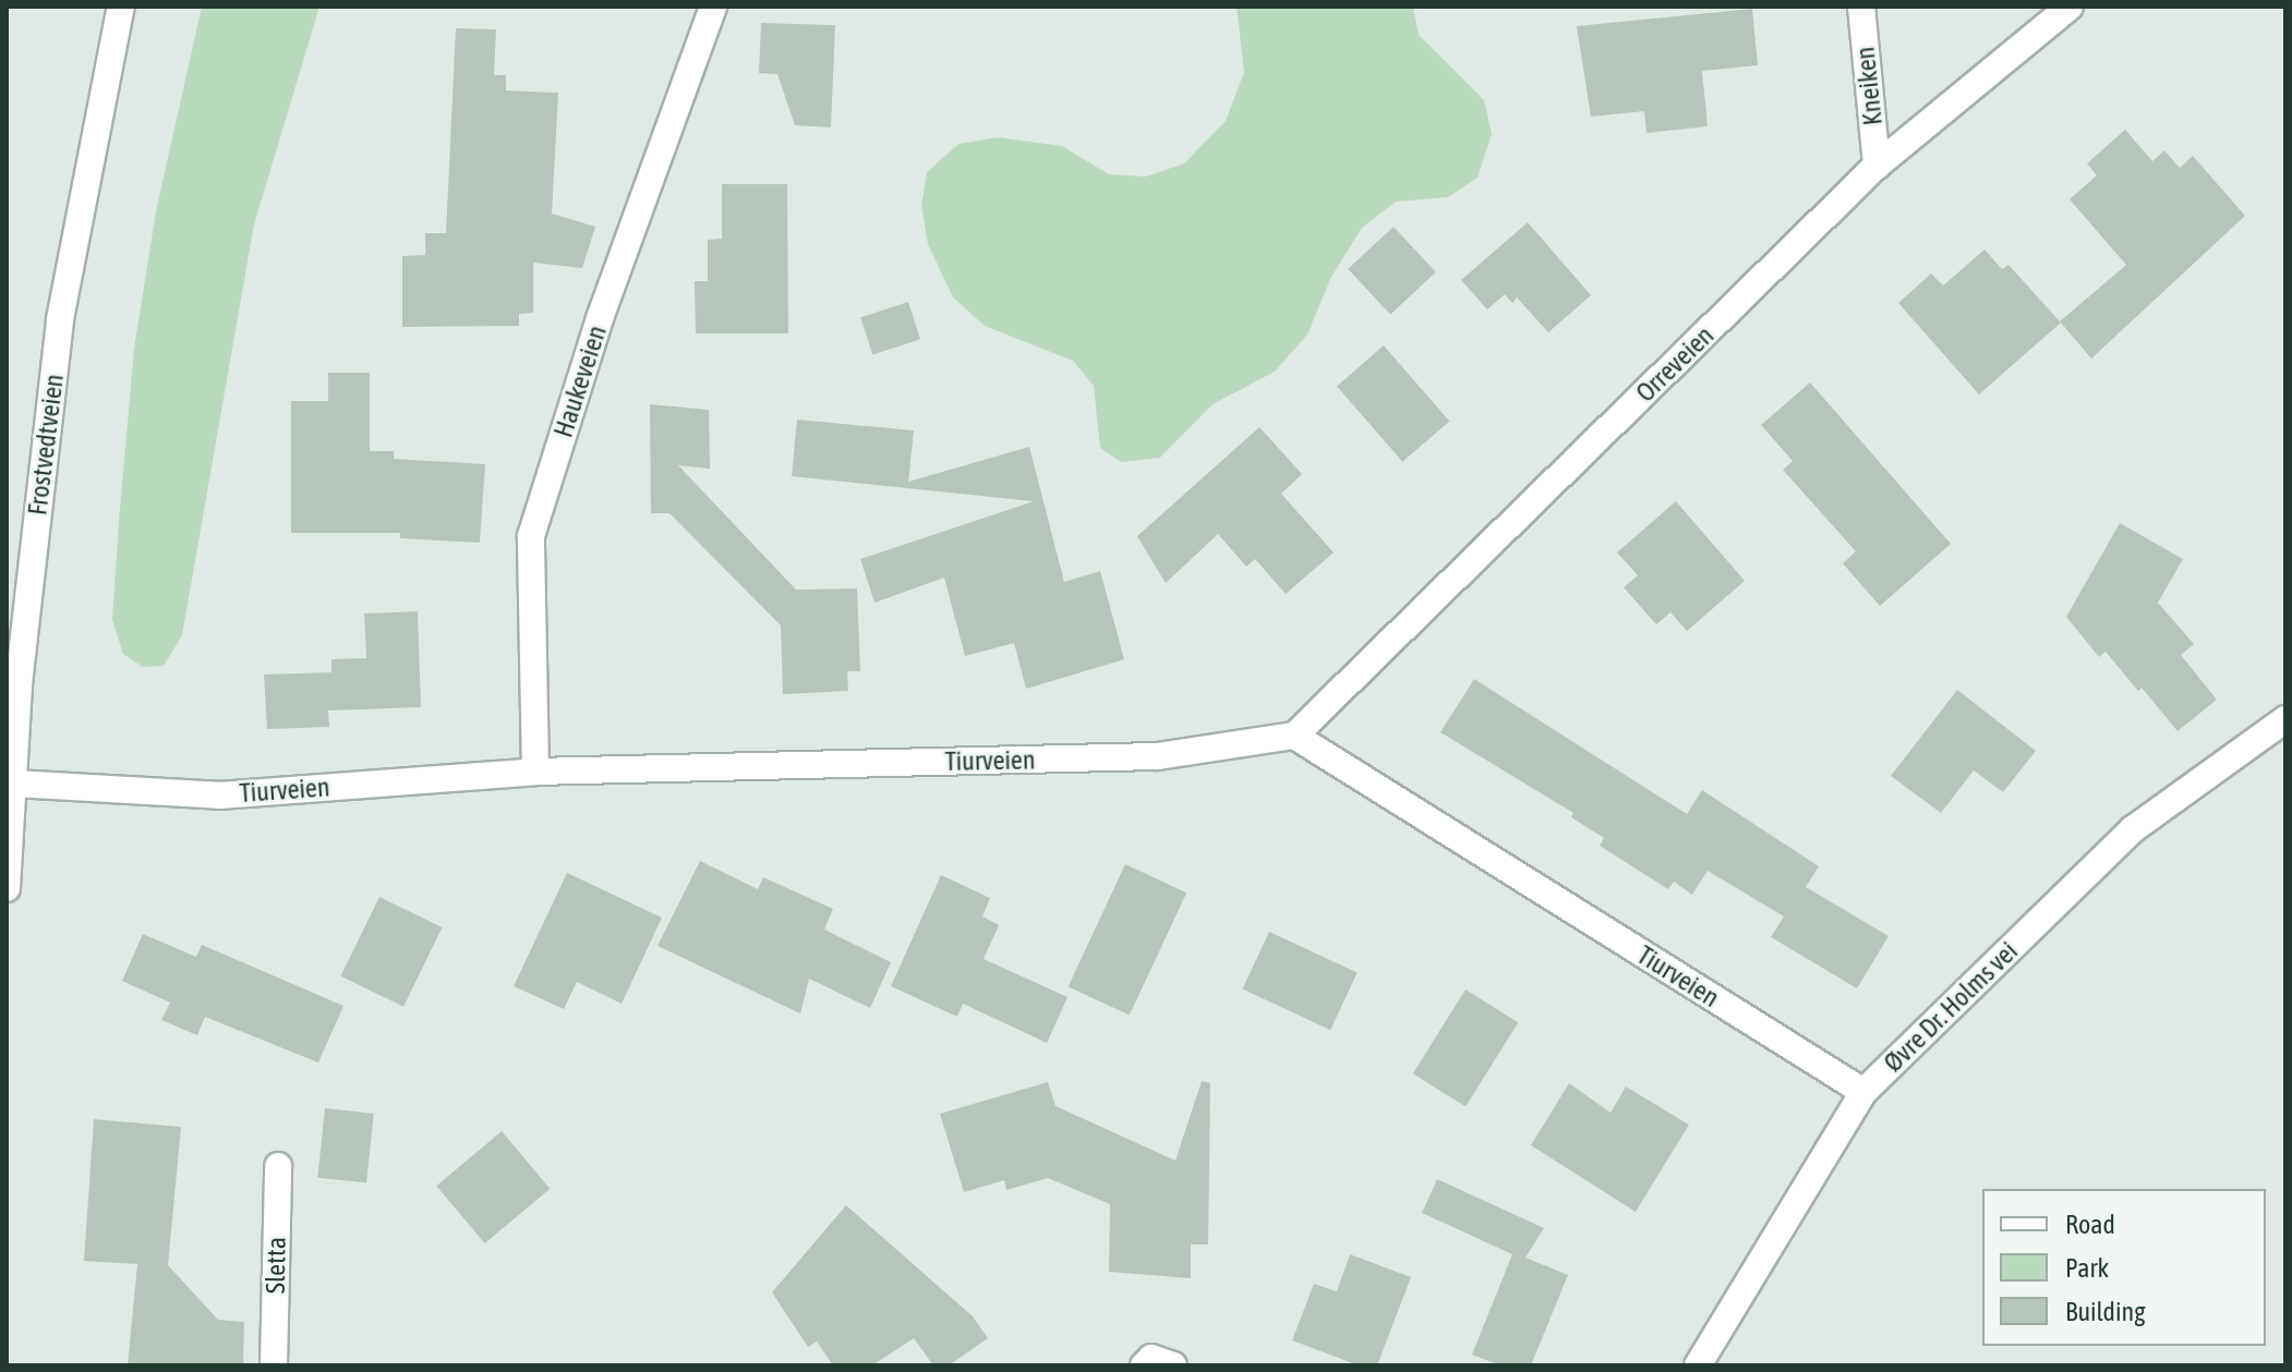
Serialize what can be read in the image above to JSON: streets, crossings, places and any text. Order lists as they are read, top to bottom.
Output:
{
  "streets": {
    "street": [
      "Kneiken",
      "Orreveien",
      "Haukeveien",
      "Frostvedtveien",
      "Tiurveien",
      "Øvre Dr. Holms vei",
      "Sletta"
    ]
  },
  "crossings": [
    ["Kneiken", "Orreveien"],
    ["Orreveien", "Tiurveien"],
    ["Haukeveien", "Tiurveien"],
    ["Frostvedtveien", "Tiurveien"],
    ["Tiurveien", "Øvre Dr. Holms vei"]
  ],
  "legend": ["Road", "Park", "Building"]
}
